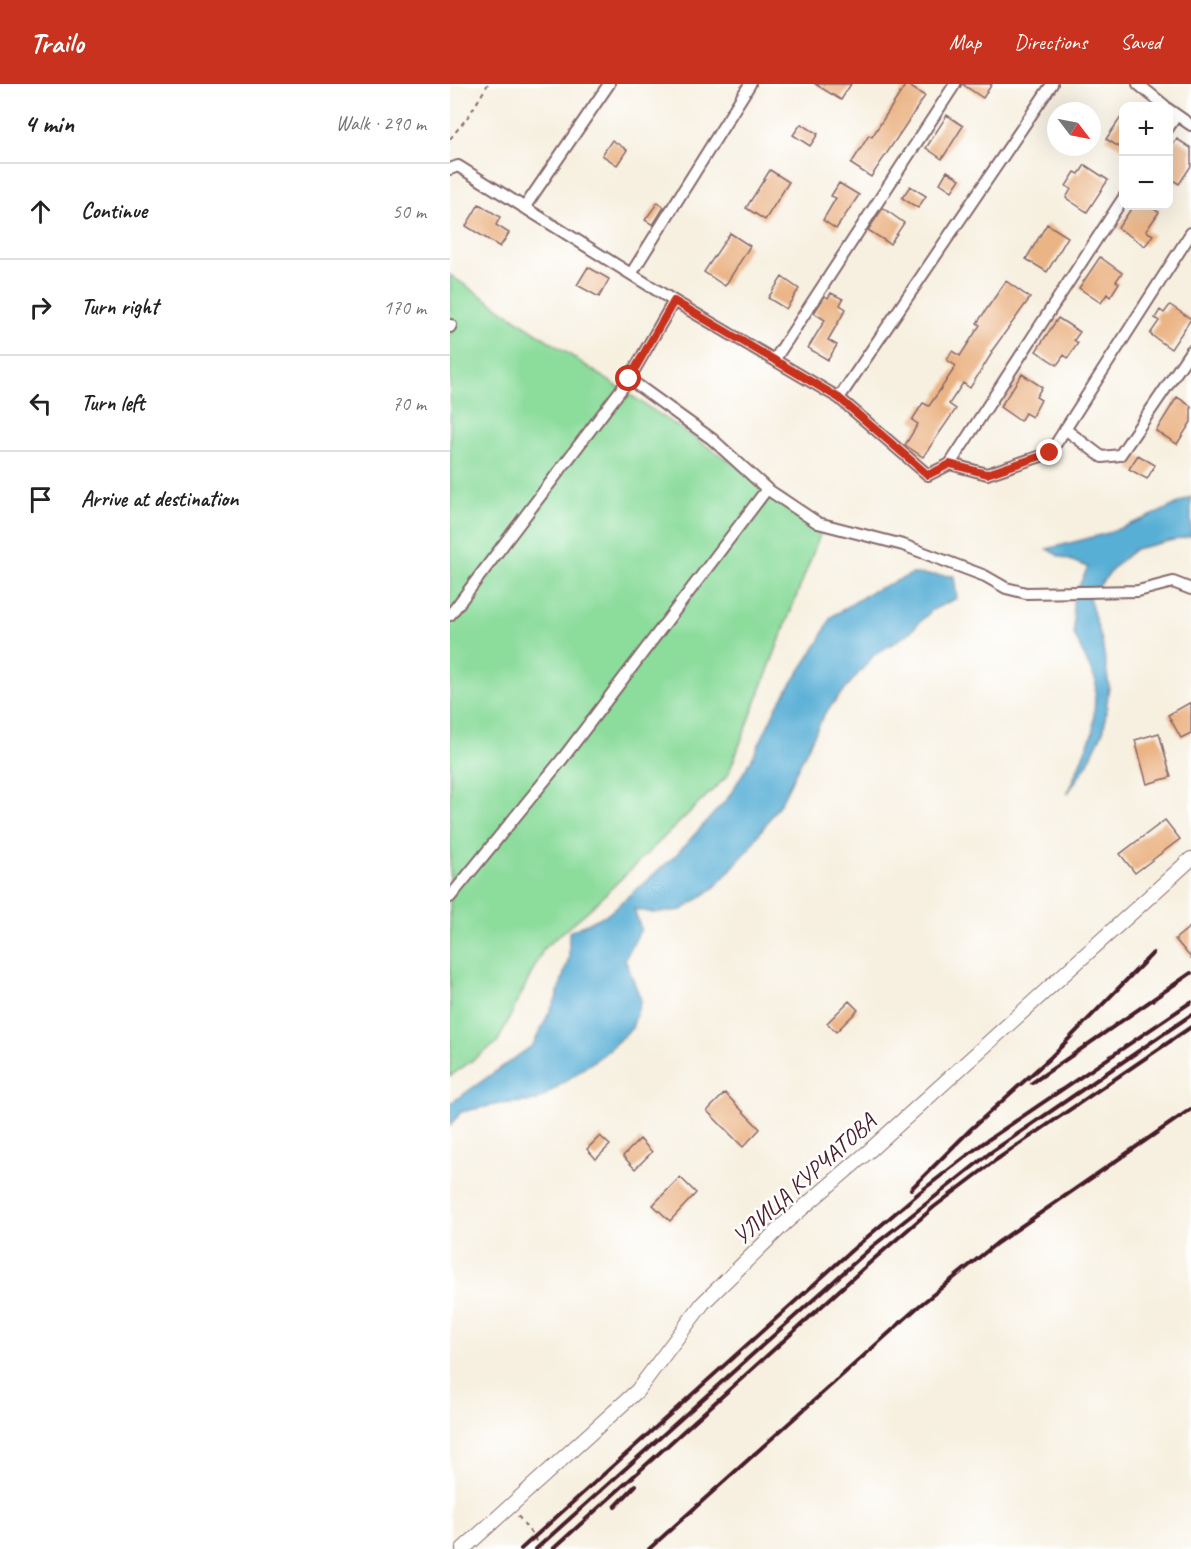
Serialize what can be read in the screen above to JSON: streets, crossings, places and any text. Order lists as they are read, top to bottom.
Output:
{
  "streets": {
    "street": ["УЛИЦА КУРЧАТОВА"]
  },
  "north": "bottom right",
  "page": {
    "header": "Trailo",
    "nav": ["Map", "Directions", "Saved"],
    "heading": ["4 min", "Walk · 290 m"],
    "map_buttons": ["+", "−"],
    "list": [
      ["Continue", "50 m"],
      ["Turn right", "170 m"],
      ["Turn left", "70 m"],
      "Arrive at destination"
    ]
  }
}
